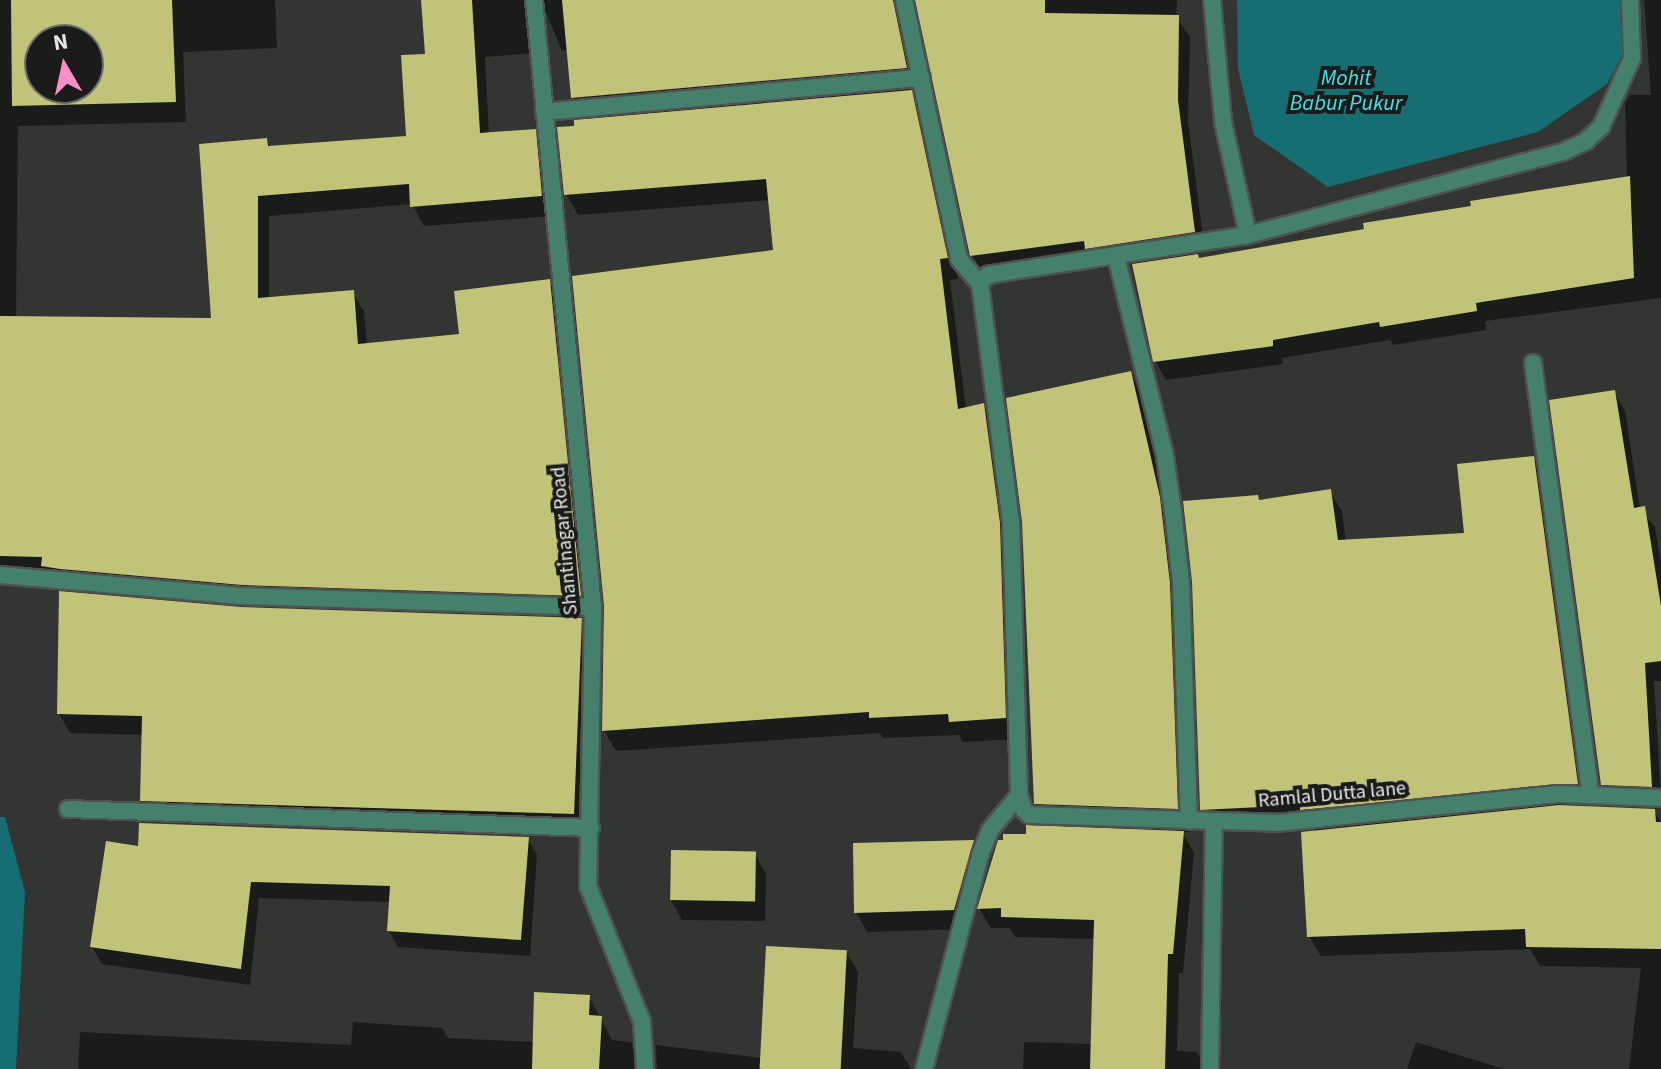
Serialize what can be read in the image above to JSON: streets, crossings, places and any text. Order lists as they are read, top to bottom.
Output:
{
  "streets": {
    "street": ["Shantinagar Road", "Ramlal Dutta lane"]
  },
  "water": ["Mohit Babur Pukur"],
  "north": "top"
}
